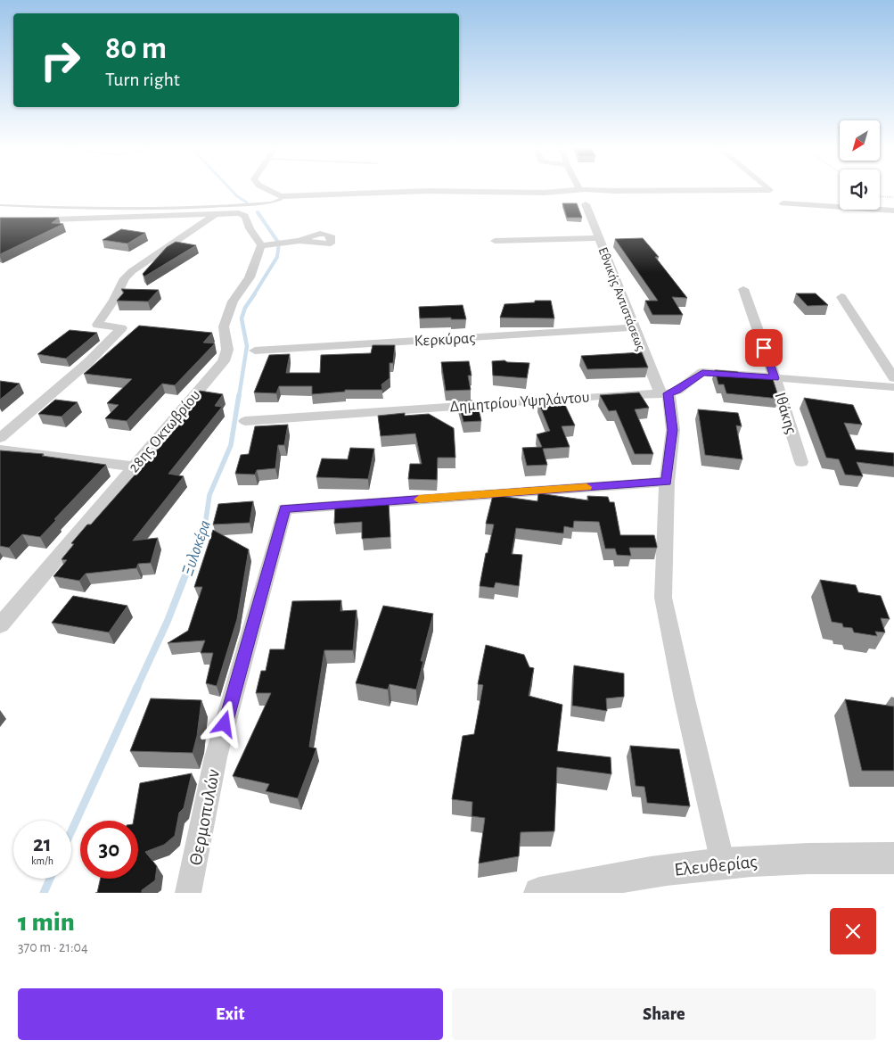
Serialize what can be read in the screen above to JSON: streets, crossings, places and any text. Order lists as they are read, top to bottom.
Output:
{
  "streets": {
    "street": [
      "Εθνικής Αντιστάσεως",
      "Κερκύρας",
      "Δημητρίου Υψηλάντου",
      "Ιθάκης",
      "28ης Οκτωβρίου",
      "Θερμοπυλών",
      "Ελευθερίας"
    ]
  },
  "crossings": [
    ["Εθνικής Αντιστάσεως", "Κερκύρας"],
    ["Εθνικής Αντιστάσεως", "Δημητρίου Υψηλάντου"],
    ["Εθνικής Αντιστάσεως", "Θερμοπυλών"],
    ["Εθνικής Αντιστάσεως", "Ελευθερίας"],
    ["Δημητρίου Υψηλάντου", "Ιθάκης"]
  ],
  "water": ["Ξυλοκέρα"],
  "north": "bottom left",
  "page": {
    "turn": ["80 m", "Turn right"],
    "speed": "21 km/h",
    "limit": "30",
    "heading": ["1 min", "370 m · 21:04"],
    "buttons": ["Exit", "Share"]
  }
}
